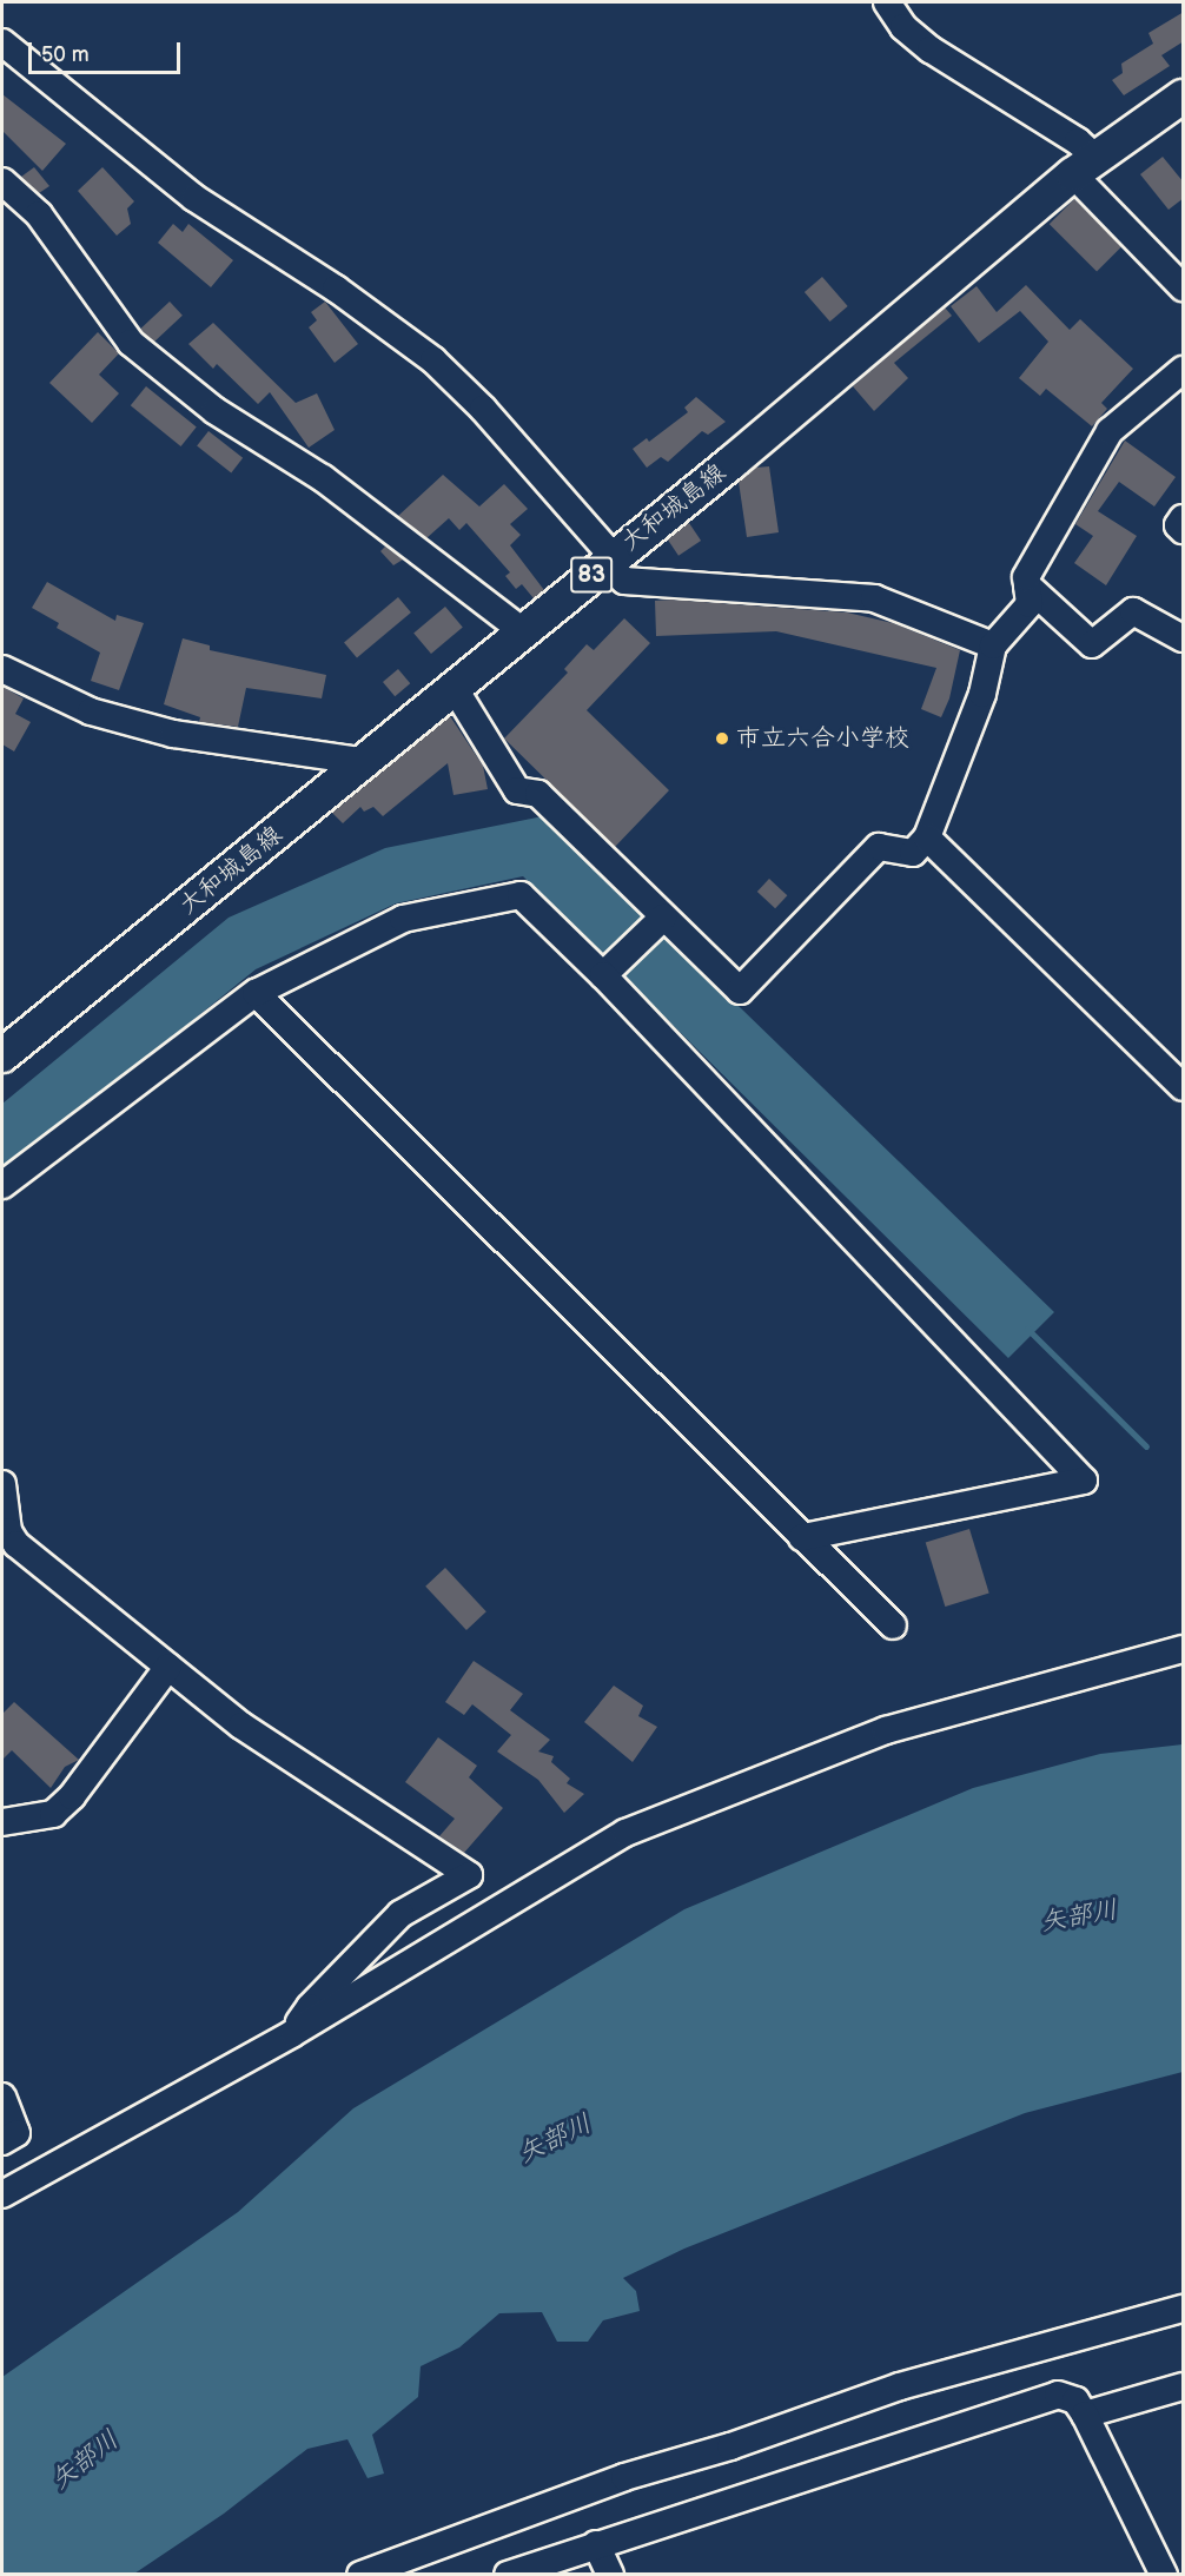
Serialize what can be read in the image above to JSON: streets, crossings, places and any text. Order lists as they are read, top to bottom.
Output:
{
  "streets": {
    "main road": ["大和城島線", "83"]
  },
  "water": ["矢部川"],
  "places": ["市立六合小学校"],
  "scale_bar": "50 m"
}
